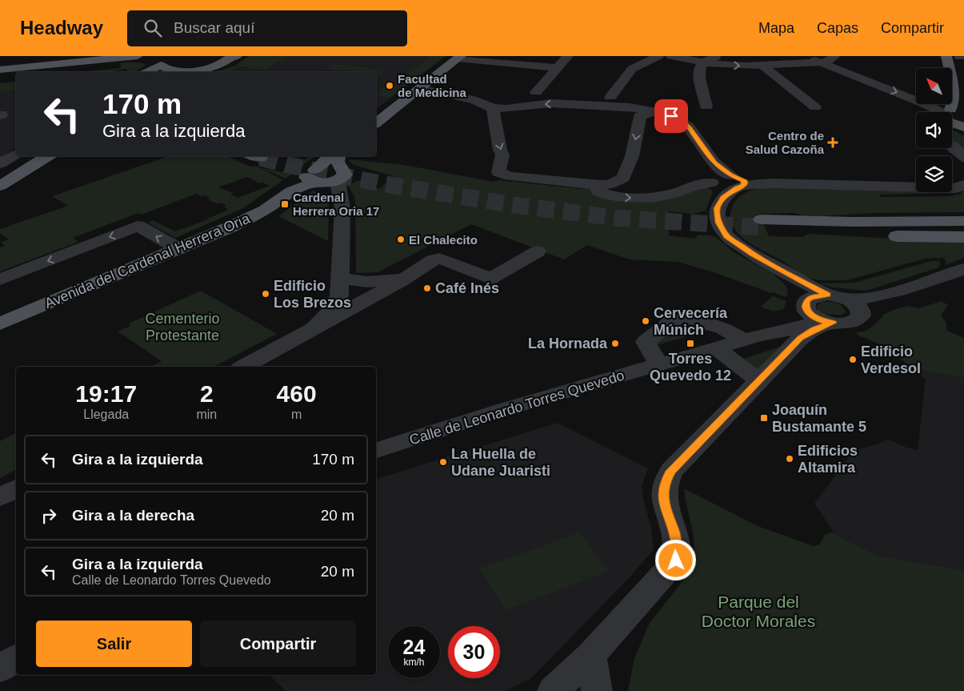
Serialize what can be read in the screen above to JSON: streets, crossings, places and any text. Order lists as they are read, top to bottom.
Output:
{
  "streets": {
    "main road": ["Avenida del Cardenal Herrera Oria"],
    "street": ["Calle de Leonardo Torres Quevedo"]
  },
  "parks": ["Cementerio Protestante", "Parque del Doctor Morales"],
  "places": {
    "other": [
      "Facultad de Medicina",
      "El Chalecito",
      "Café Inés",
      "Edificio Los Brezos",
      "Cervecería Múnich",
      "La Hornada",
      "Edificio Verdesol",
      "Edificios Altamira",
      "La Huella de Udane Juaristi"
    ],
    "health": ["Centro de Salud Cazoña"],
    "transit": ["Cardenal Herrera Oria 17", "Torres Quevedo 12", "Joaquín Bustamante 5"]
  },
  "north": "top left",
  "page": {
    "header": "Headway",
    "search": "Buscar aquí",
    "nav": ["Mapa", "Capas", "Compartir"],
    "turn": ["170 m", "Gira a la izquierda"],
    "eta": [
      "19:17",
      "Llegada",
      "2",
      "min",
      "460",
      "m"
    ],
    "list": [
      {
        "name": "Gira a la izquierda",
        "value": "170 m"
      },
      {
        "name": "Gira a la derecha",
        "value": "20 m"
      },
      {
        "name": "Gira a la izquierda",
        "note": "Calle de Leonardo Torres Quevedo",
        "value": "20 m"
      }
    ],
    "buttons": ["Salir", "Compartir"],
    "speed": "24 km/h",
    "limit": "30"
  }
}
